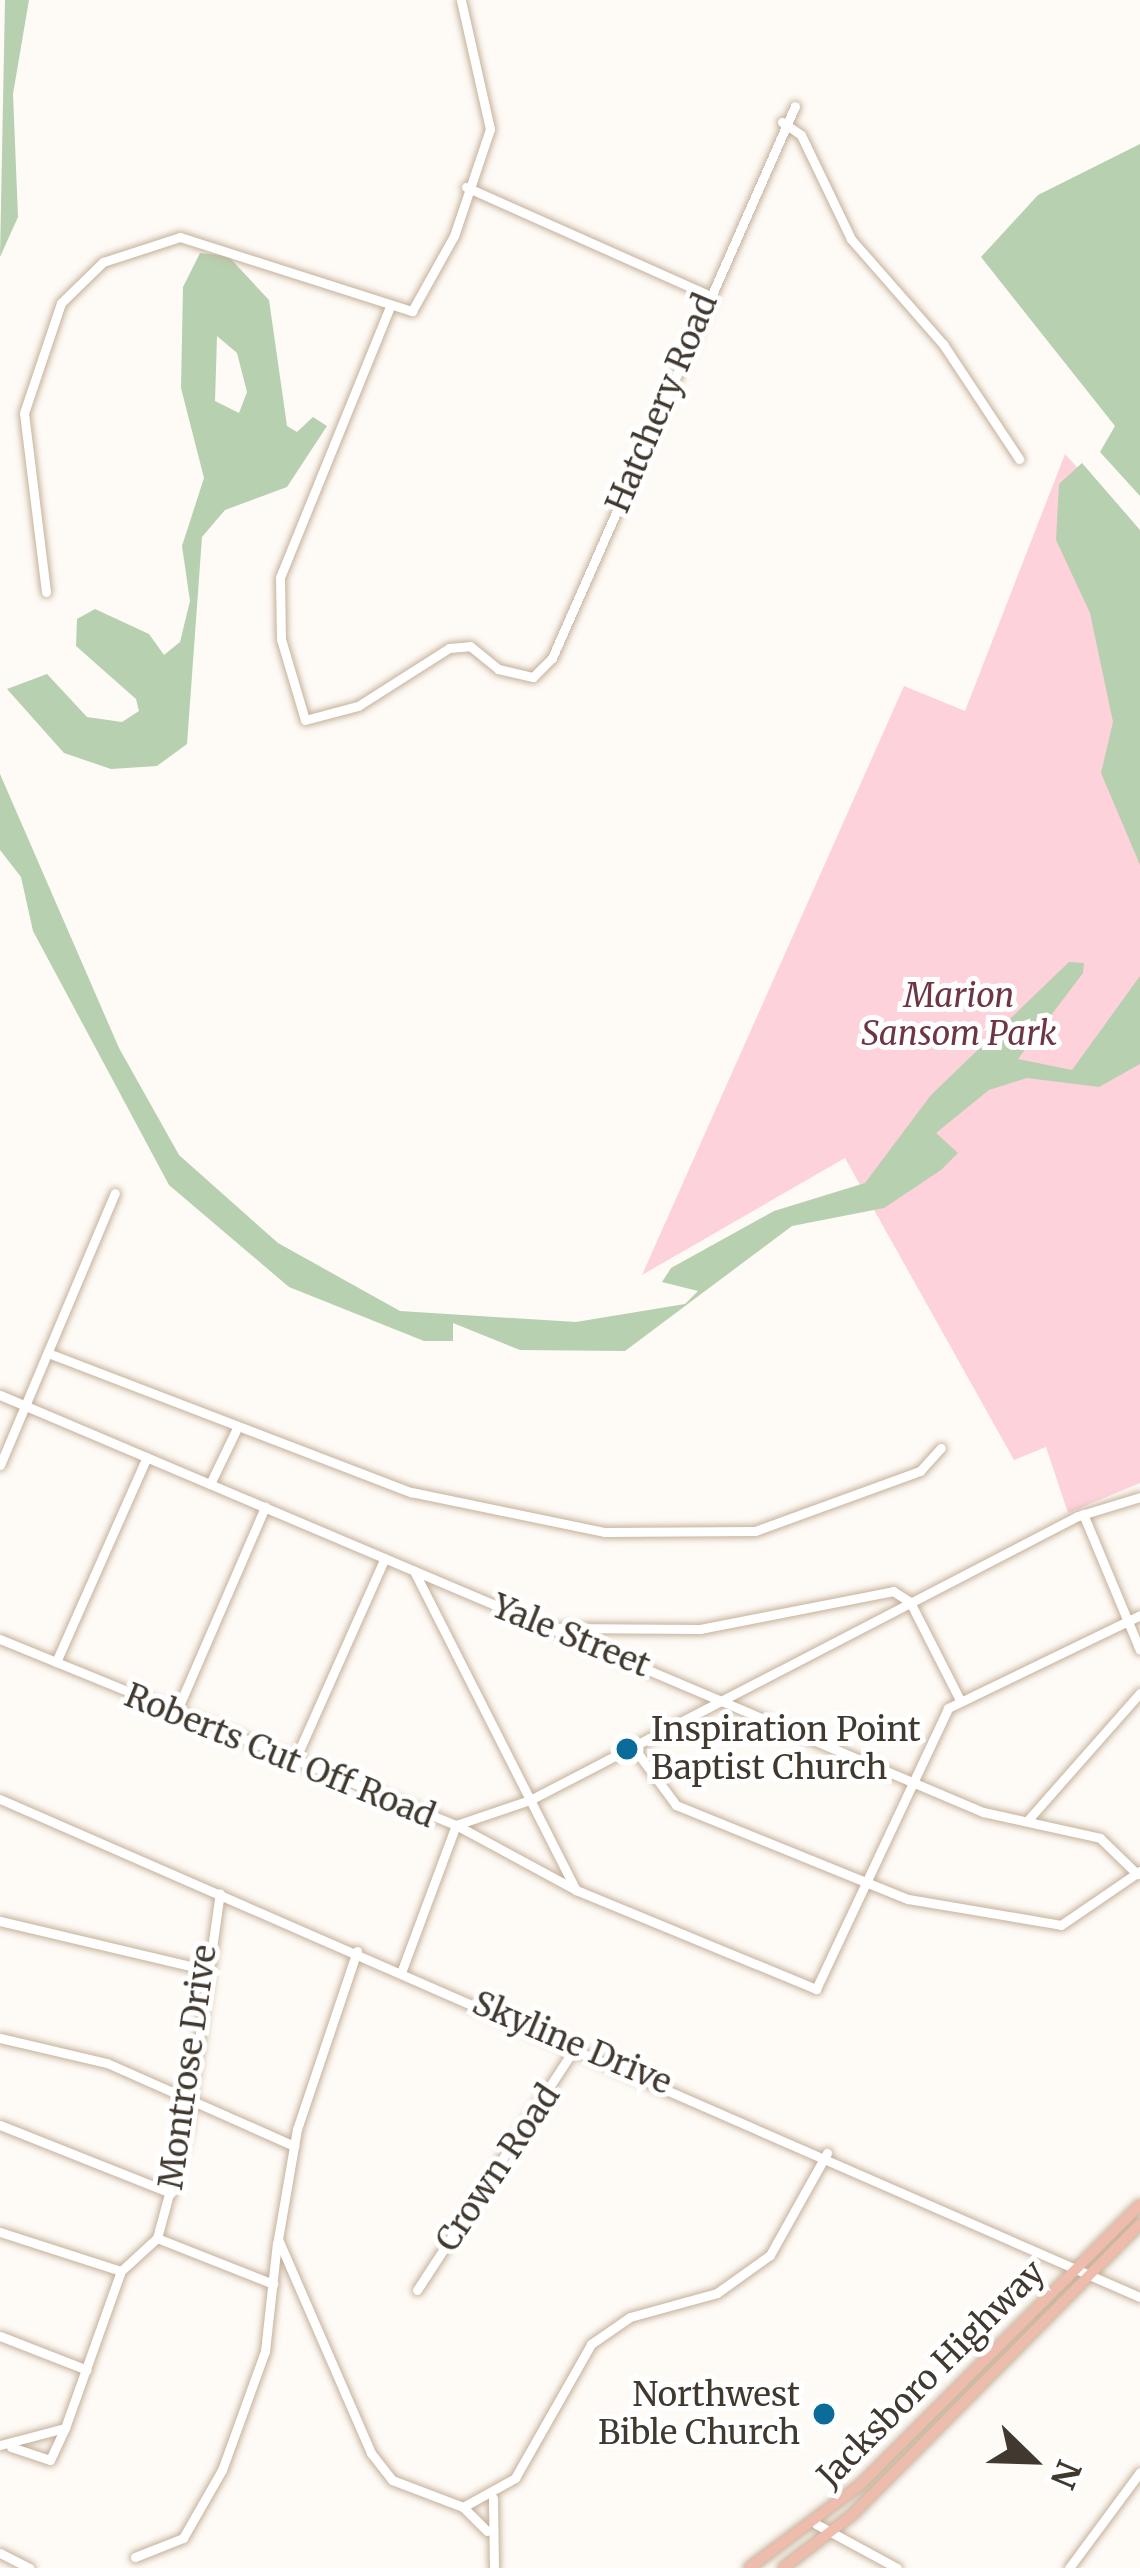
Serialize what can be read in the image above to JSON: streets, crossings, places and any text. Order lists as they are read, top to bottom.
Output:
{
  "streets": {
    "main road": ["Jacksboro Highway"],
    "street": [
      "Hatchery Road",
      "Yale Street",
      "Roberts Cut Off Road",
      "Skyline Drive",
      "Montrose Drive",
      "Crown Road"
    ]
  },
  "crossings": [
    ["Yale Street", "Roberts Cut Off Road"],
    ["Skyline Drive", "Montrose Drive"],
    ["Skyline Drive", "Crown Road"],
    ["Skyline Drive", "Jacksboro Highway"]
  ],
  "parks": ["Marion Sansom Park"],
  "places": ["Inspiration Point Baptist Church", "Northwest Bible Church"],
  "north": "bottom right"
}
